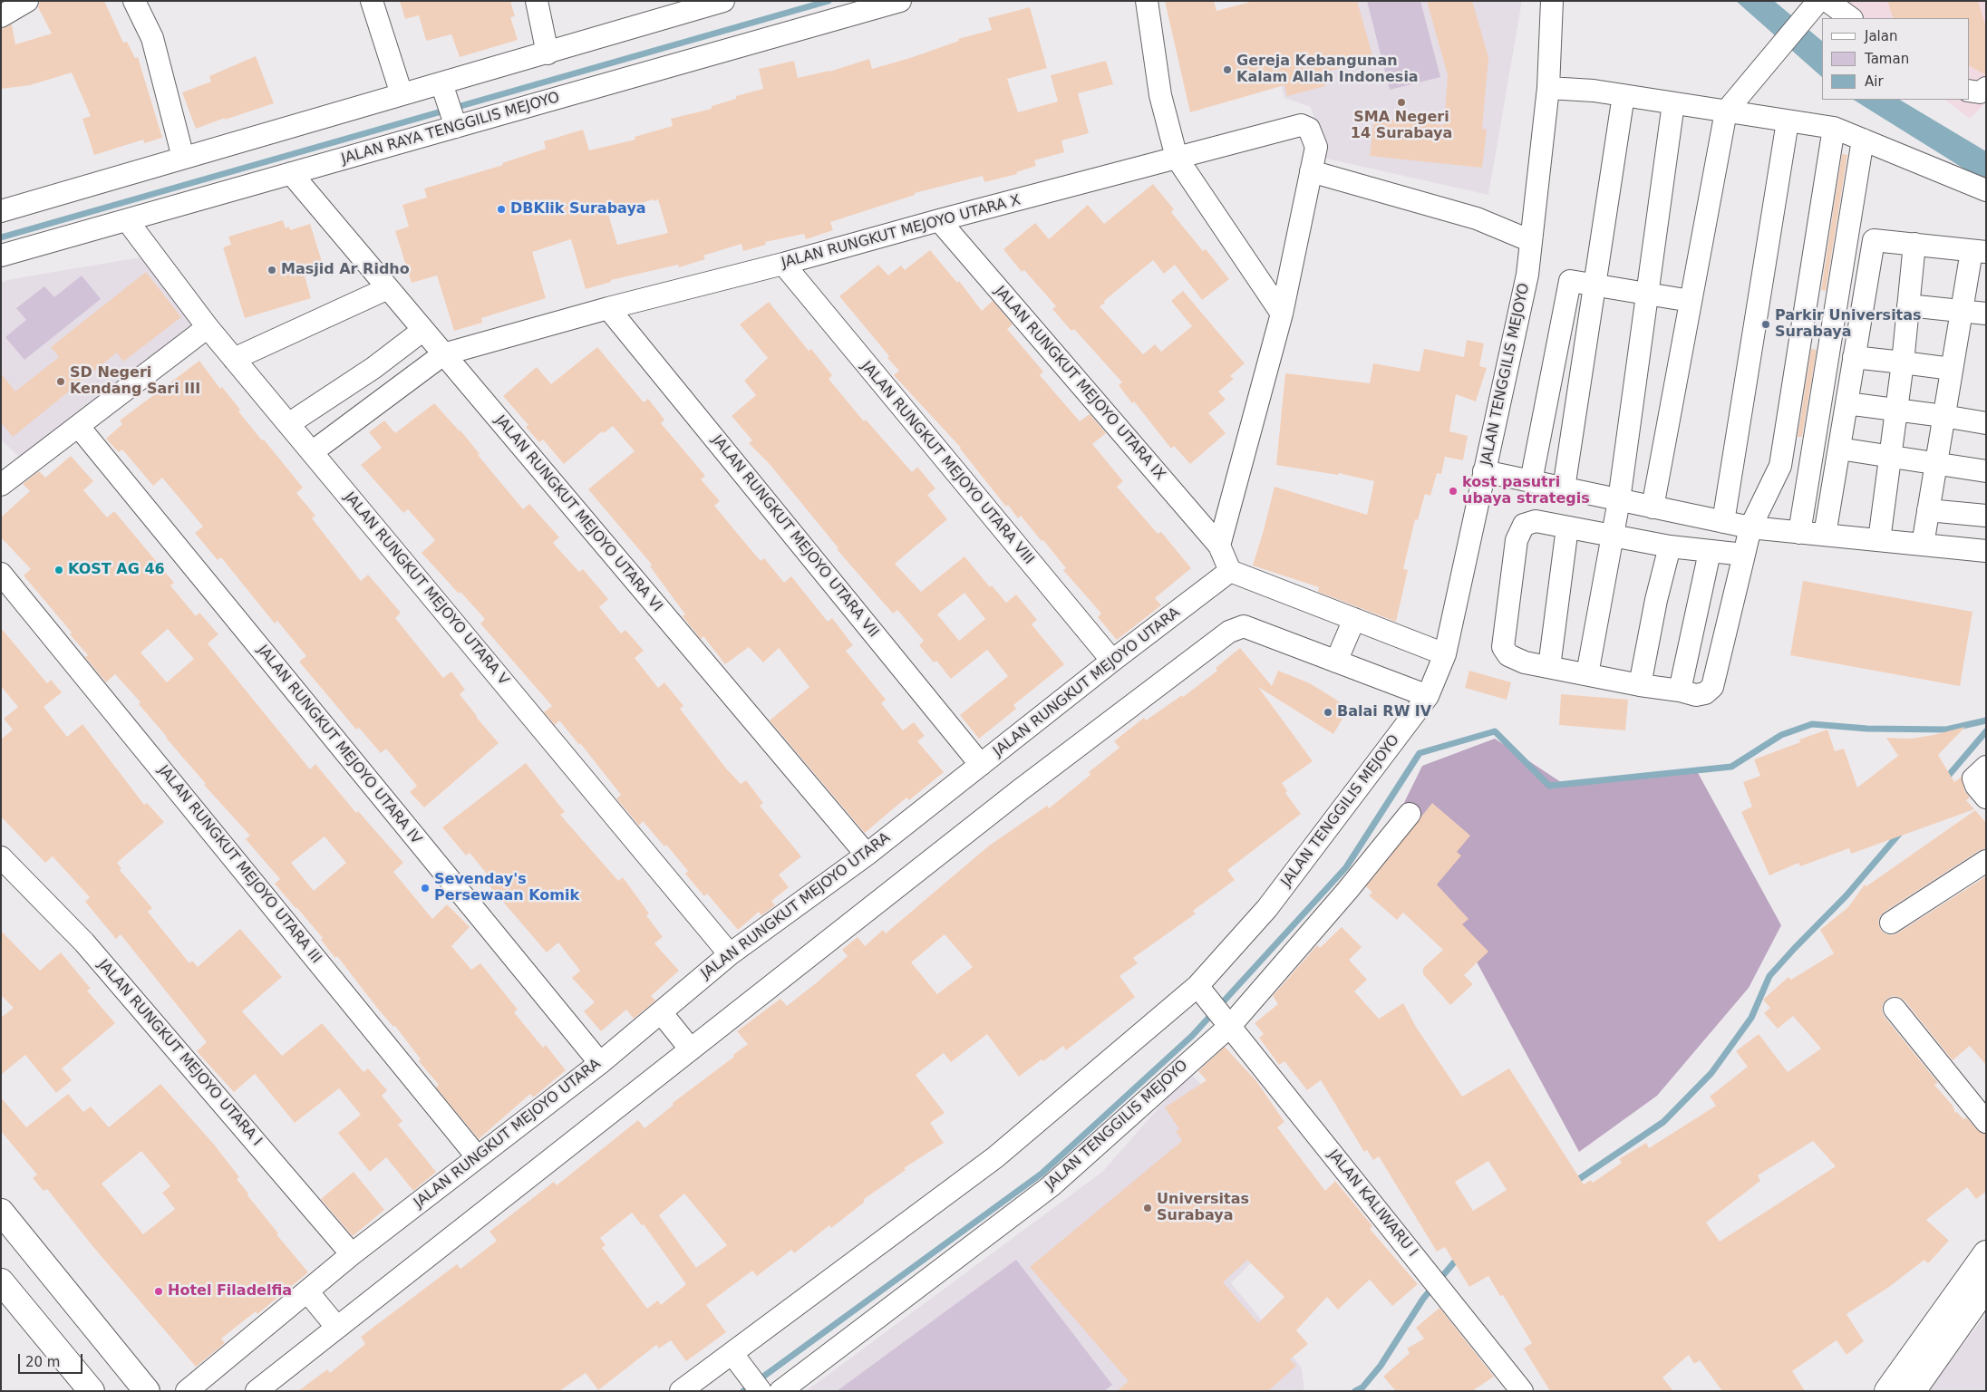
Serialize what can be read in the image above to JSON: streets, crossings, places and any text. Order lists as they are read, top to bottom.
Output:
{
  "streets": {
    "street": [
      "JALAN RAYA TENGGILIS MEJOYO",
      "JALAN RUNGKUT MEJOYO UTARA X",
      "JALAN TENGGILIS MEJOYO",
      "JALAN RUNGKUT MEJOYO UTARA IX",
      "JALAN RUNGKUT MEJOYO UTARA VIII",
      "JALAN RUNGKUT MEJOYO UTARA VI",
      "JALAN RUNGKUT MEJOYO UTARA VII",
      "JALAN RUNGKUT MEJOYO UTARA V",
      "JALAN RUNGKUT MEJOYO UTARA",
      "JALAN RUNGKUT MEJOYO UTARA IV",
      "JALAN RUNGKUT MEJOYO UTARA III",
      "JALAN RUNGKUT MEJOYO UTARA I",
      "JALAN KALIWARU I"
    ]
  },
  "crossings": [
    ["JALAN RAYA TENGGILIS MEJOYO", "JALAN RUNGKUT MEJOYO UTARA VI"],
    ["JALAN RAYA TENGGILIS MEJOYO", "JALAN RUNGKUT MEJOYO UTARA V"],
    ["JALAN RUNGKUT MEJOYO UTARA X", "JALAN RUNGKUT MEJOYO UTARA IX"],
    ["JALAN RUNGKUT MEJOYO UTARA X", "JALAN RUNGKUT MEJOYO UTARA VIII"],
    ["JALAN RUNGKUT MEJOYO UTARA X", "JALAN RUNGKUT MEJOYO UTARA VI"],
    ["JALAN RUNGKUT MEJOYO UTARA X", "JALAN RUNGKUT MEJOYO UTARA VII"],
    ["JALAN TENGGILIS MEJOYO", "JALAN KALIWARU I"],
    ["JALAN RUNGKUT MEJOYO UTARA VIII", "JALAN RUNGKUT MEJOYO UTARA"],
    ["JALAN RUNGKUT MEJOYO UTARA VI", "JALAN RUNGKUT MEJOYO UTARA"],
    ["JALAN RUNGKUT MEJOYO UTARA VII", "JALAN RUNGKUT MEJOYO UTARA"],
    ["JALAN RUNGKUT MEJOYO UTARA V", "JALAN RUNGKUT MEJOYO UTARA"],
    ["JALAN RUNGKUT MEJOYO UTARA", "JALAN RUNGKUT MEJOYO UTARA IV"],
    ["JALAN RUNGKUT MEJOYO UTARA", "JALAN RUNGKUT MEJOYO UTARA III"],
    ["JALAN RUNGKUT MEJOYO UTARA", "JALAN RUNGKUT MEJOYO UTARA I"]
  ],
  "places": [
    "Gereja Kebangunan Kalam Allah Indonesia",
    "SMA Negeri 14 Surabaya",
    "DBKlik Surabaya",
    "Masjid Ar Ridho",
    "Parkir Universitas Surabaya",
    "SD Negeri Kendang Sari III",
    "kost pasutri ubaya strategis",
    "KOST AG 46",
    "Balai RW IV",
    "Sevenday's Persewaan Komik",
    "Universitas Surabaya",
    "Hotel Filadelfia"
  ],
  "legend": ["Jalan", "Taman", "Air"],
  "scale_bar": "20 m"
}
